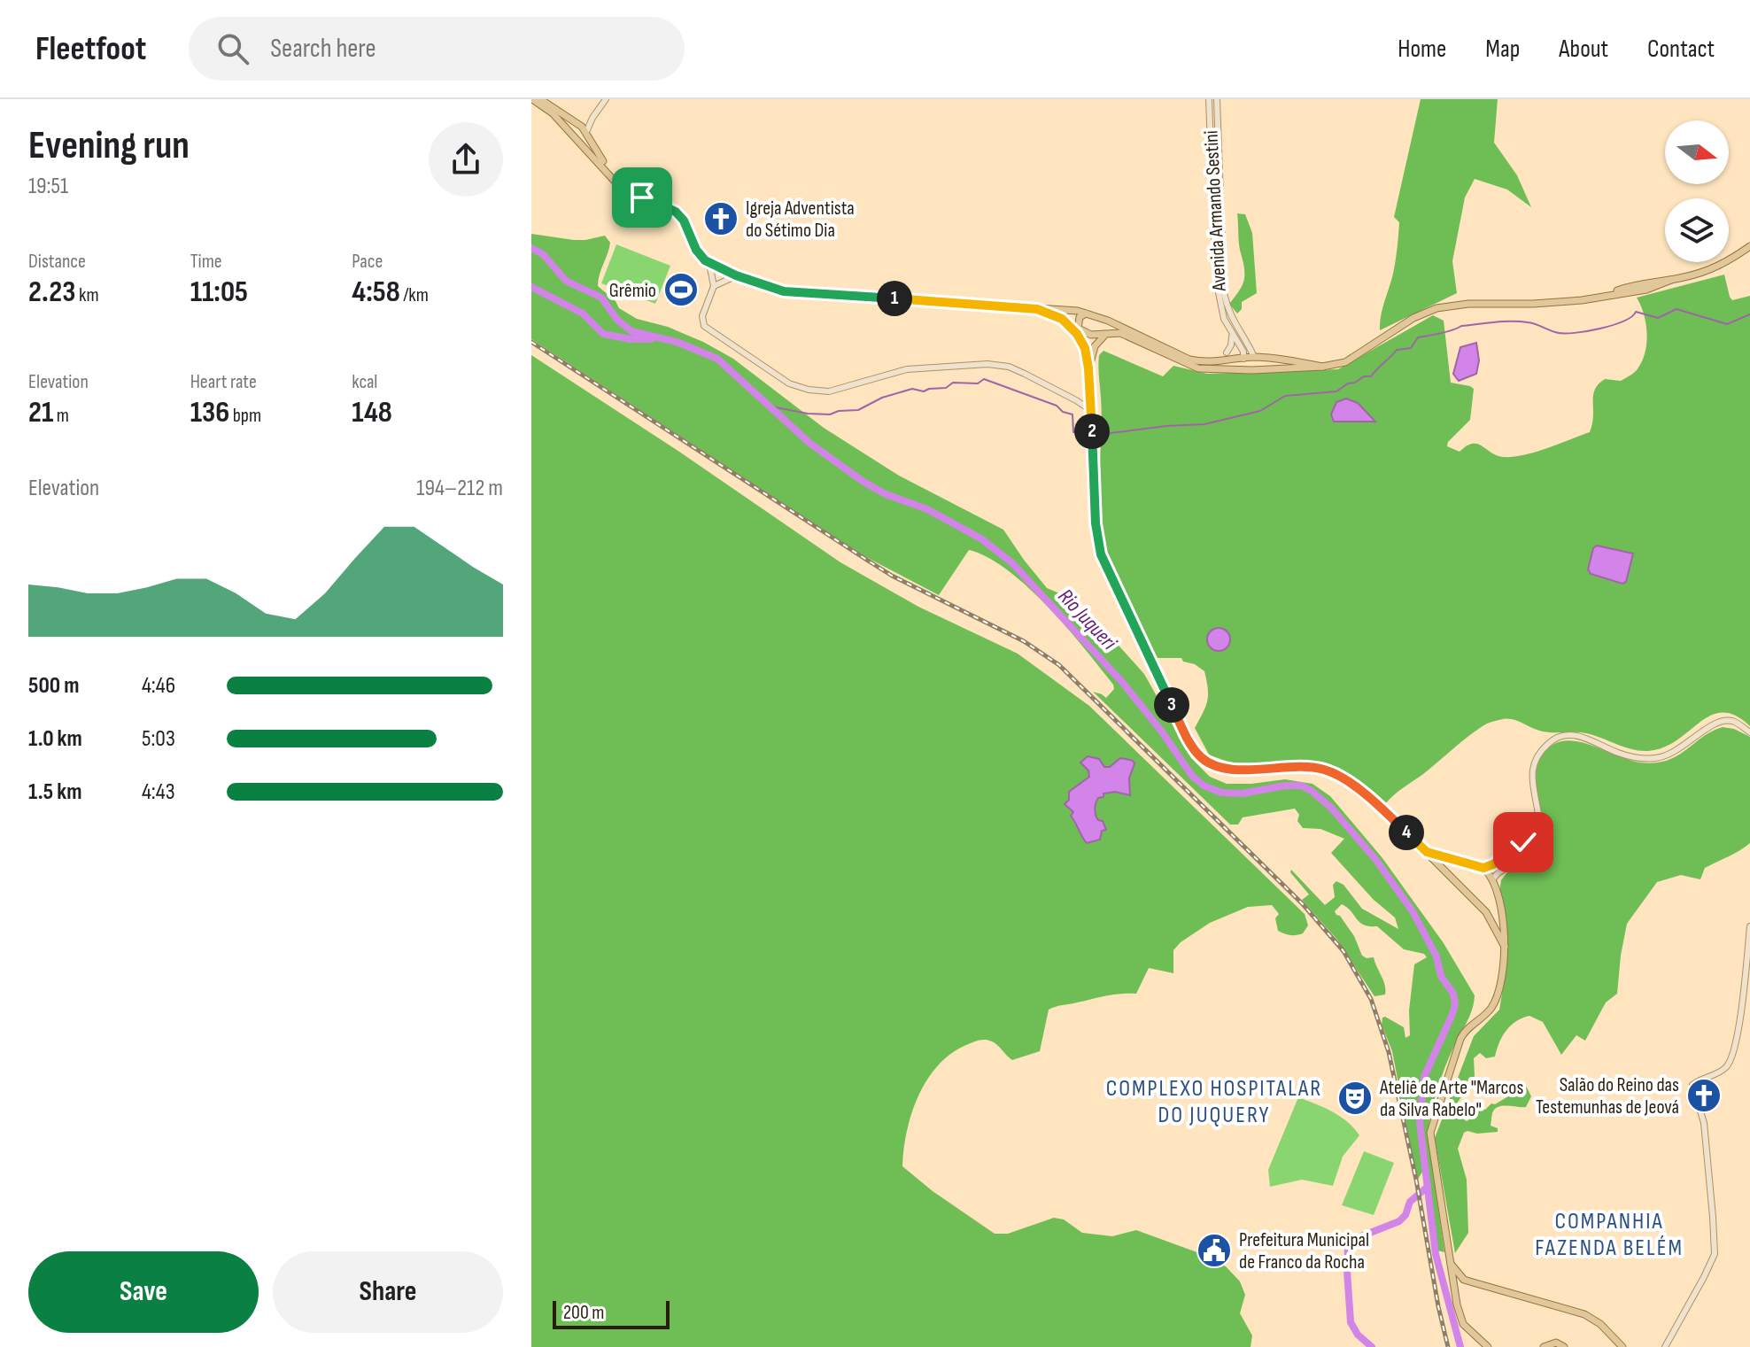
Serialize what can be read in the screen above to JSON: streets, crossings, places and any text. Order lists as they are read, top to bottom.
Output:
{
  "streets": {
    "street": ["Avenida Armando Sestini"]
  },
  "districts": ["COMPLEXO HOSPITALAR DO JUQUERY", "COMPANHIA FAZENDA BELÉM"],
  "water": ["Rio Juqueri"],
  "places": {
    "church": ["Igreja Adventista do Sétimo Dia", "Salão do Reino das Testemunhas de Jeová"],
    "sports": ["Grêmio"],
    "theatre": ["Ateliê de Arte \"Marcos da Silva Rabelo\""],
    "public building": ["Prefeitura Municipal de Franco da Rocha"]
  },
  "scale_bar": "200 m",
  "north": "right",
  "page": {
    "header": "Fleetfoot",
    "search": "Search here",
    "nav": [
      "Home",
      "Map",
      "About",
      "Contact"
    ],
    "heading": ["Evening run", "19:51"],
    "stats": [
      ["Distance", "2.23 km"],
      ["Time", "11:05"],
      ["Pace", "4:58 /km"],
      ["Elevation", "21 m"],
      ["Heart rate", "136 bpm"],
      ["kcal", "148"]
    ],
    "pins": [
      "1",
      "2",
      "3",
      "4"
    ],
    "chart": ["Elevation", "194–212 m"],
    "list": [
      {
        "name": "500 m",
        "note": "4:46"
      },
      {
        "name": "1.0 km",
        "note": "5:03"
      },
      {
        "name": "1.5 km",
        "note": "4:43"
      }
    ],
    "buttons": ["Save", "Share"],
    "scale": "200 m"
  }
}
